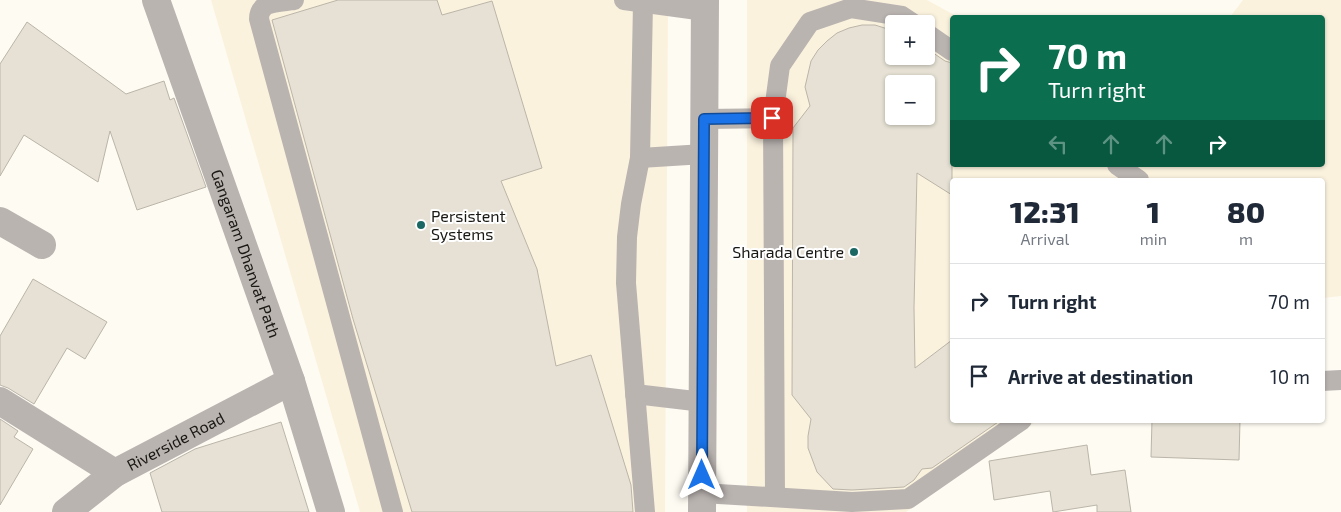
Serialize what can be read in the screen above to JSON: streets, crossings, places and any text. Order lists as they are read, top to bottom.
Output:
{
  "streets": {
    "street": ["Gangaram Dhanvat Path", "Riverside Road"]
  },
  "crossings": [
    ["Gangaram Dhanvat Path", "Riverside Road"]
  ],
  "places": ["Persistent Systems", "Sharada Centre"],
  "page": {
    "map_buttons": ["+", "−"],
    "turn": ["70 m", "Turn right"],
    "eta": [
      "12:31",
      "Arrival",
      "1",
      "min",
      "80",
      "m"
    ],
    "list": [
      {
        "name": "Turn right",
        "value": "70 m"
      },
      {
        "name": "Arrive at destination",
        "value": "10 m"
      }
    ]
  }
}
